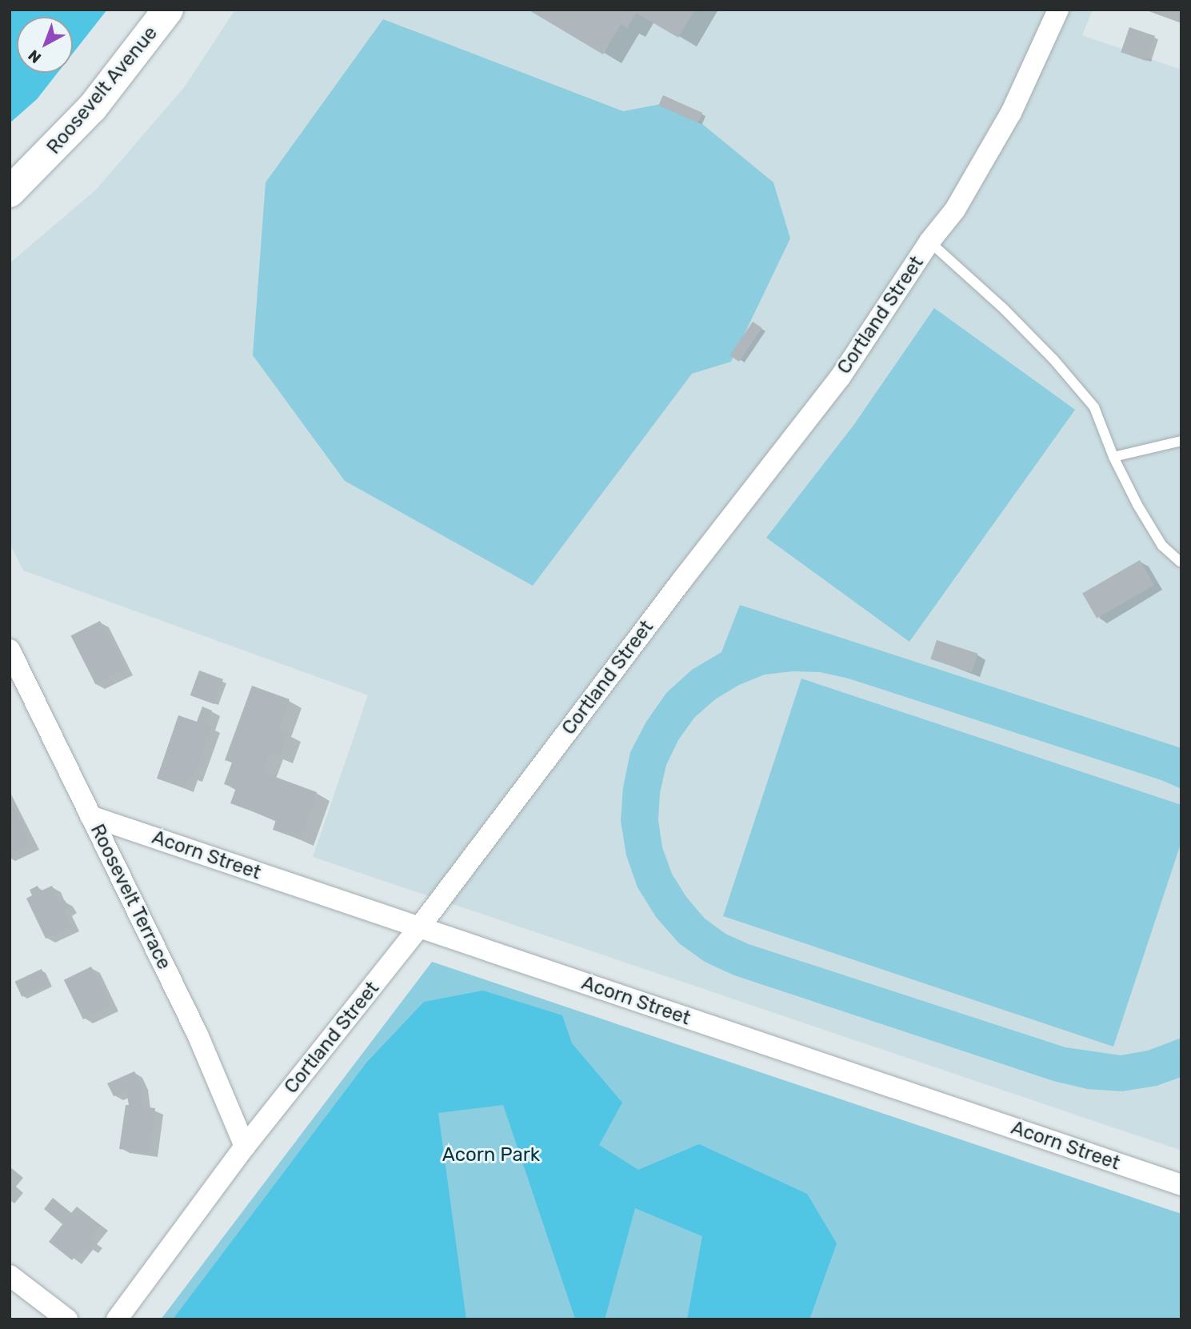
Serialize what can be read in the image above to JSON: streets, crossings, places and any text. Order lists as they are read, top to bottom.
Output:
{
  "streets": {
    "main road": ["Roosevelt Avenue"],
    "street": ["Cortland Street", "Acorn Street", "Roosevelt Terrace"]
  },
  "crossings": [
    ["Cortland Street", "Acorn Street"],
    ["Cortland Street", "Roosevelt Terrace"],
    ["Acorn Street", "Roosevelt Terrace"]
  ],
  "parks": ["Acorn Park"],
  "north": "bottom left"
}
